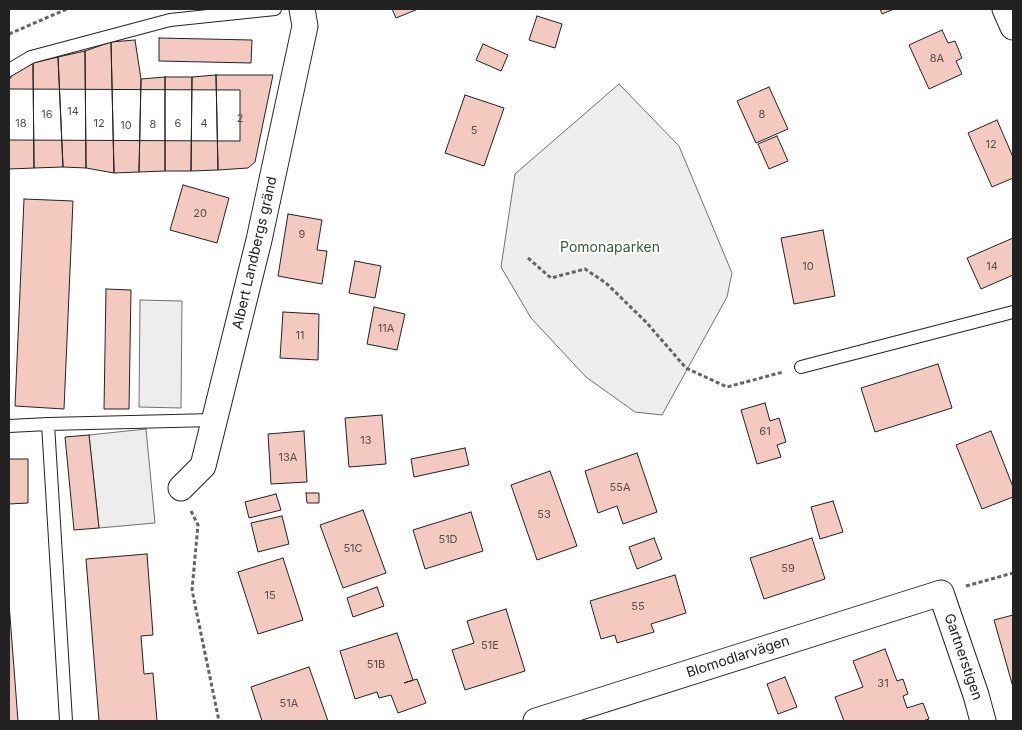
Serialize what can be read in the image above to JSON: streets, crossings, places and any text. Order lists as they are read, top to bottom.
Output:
{
  "streets": {
    "street": ["Albert Landbergs gränd", "Blomodlarvägen", "Gartnerstigen"]
  },
  "crossings": [
    ["Blomodlarvägen", "Gartnerstigen"]
  ],
  "parks": ["Pomonaparken"],
  "house_numbers": [
    "8A",
    "14",
    "16",
    "8",
    "2",
    "18",
    "12",
    "6",
    "4",
    "8",
    "10",
    "5",
    "12",
    "20",
    "9",
    "10",
    "14",
    "11A",
    "11",
    "61",
    "13",
    "13A",
    "55A",
    "53",
    "51D",
    "51C",
    "59",
    "15",
    "55",
    "51E",
    "51B",
    "31",
    "51A"
  ]
}
